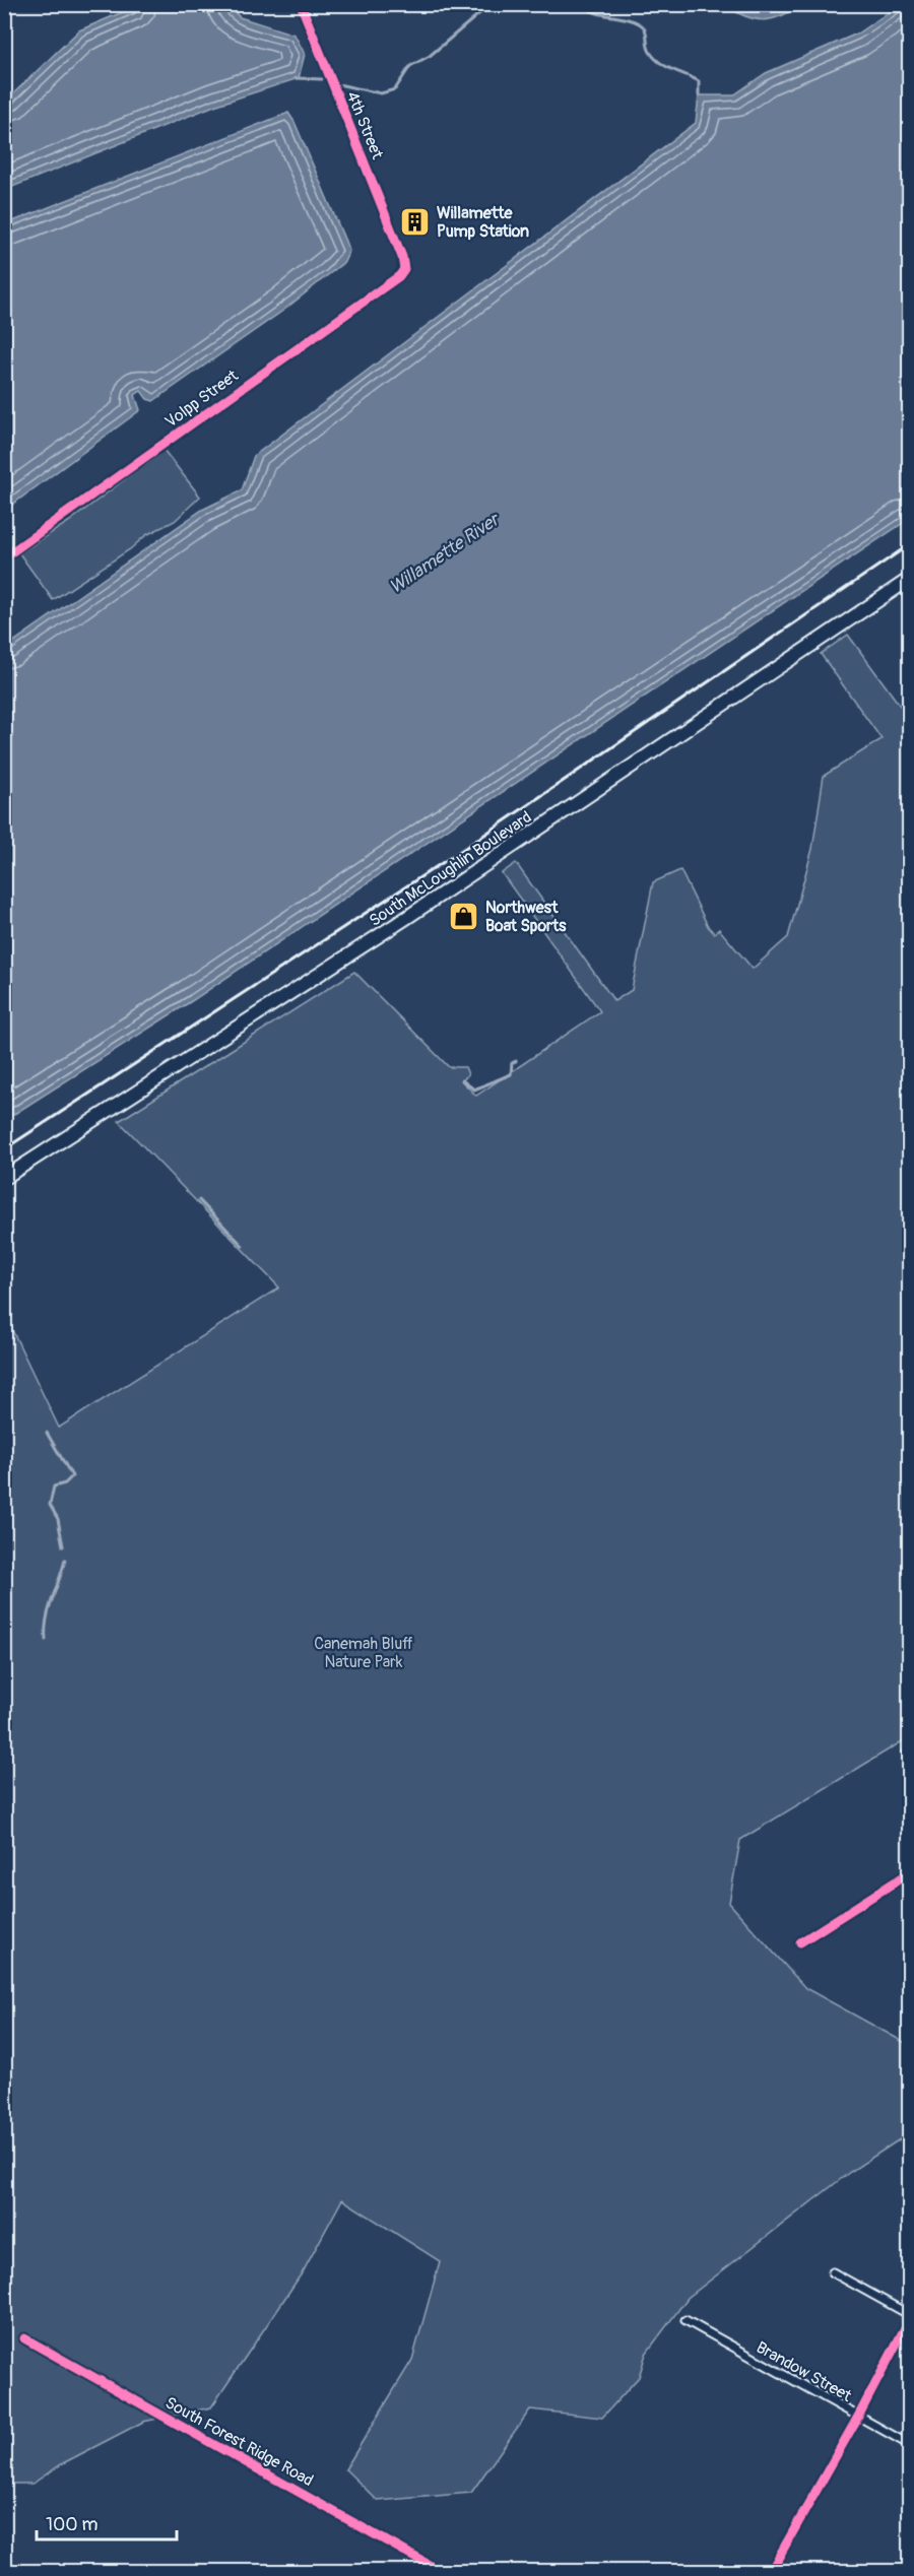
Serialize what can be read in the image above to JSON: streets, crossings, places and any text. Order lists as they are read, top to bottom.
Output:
{
  "streets": {
    "highway": ["South McLoughlin Boulevard"],
    "street": [
      "4th Street",
      "Volpp Street",
      "Brandow Street",
      "South Forest Ridge Road"
    ]
  },
  "crossings": [
    ["4th Street", "Volpp Street"]
  ],
  "water": ["Willamette River"],
  "parks": ["Canemah Bluff Nature Park"],
  "places": {
    "building": ["Willamette Pump Station"],
    "shop": ["Northwest Boat Sports"]
  },
  "scale_bar": "100 m"
}
